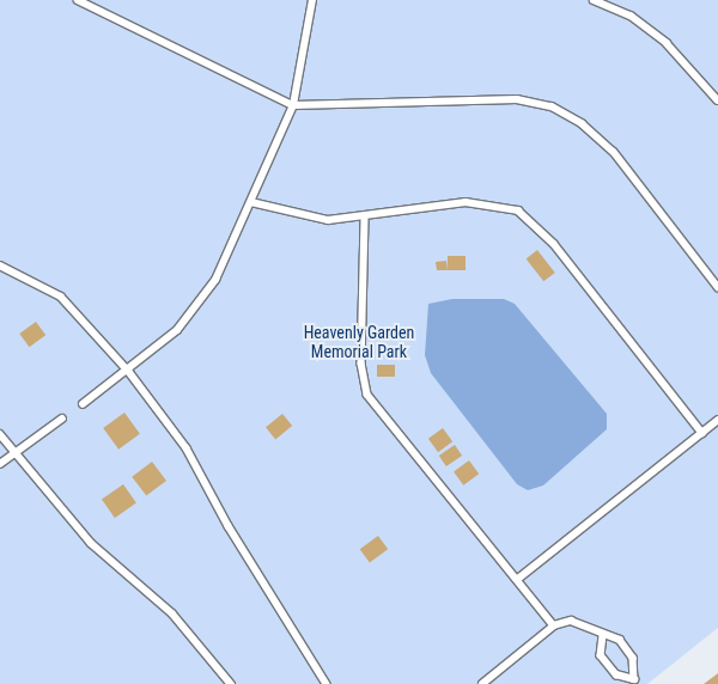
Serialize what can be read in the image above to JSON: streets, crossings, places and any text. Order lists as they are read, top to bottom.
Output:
{
  "parks": ["Heavenly Garden Memorial Park"]
}
